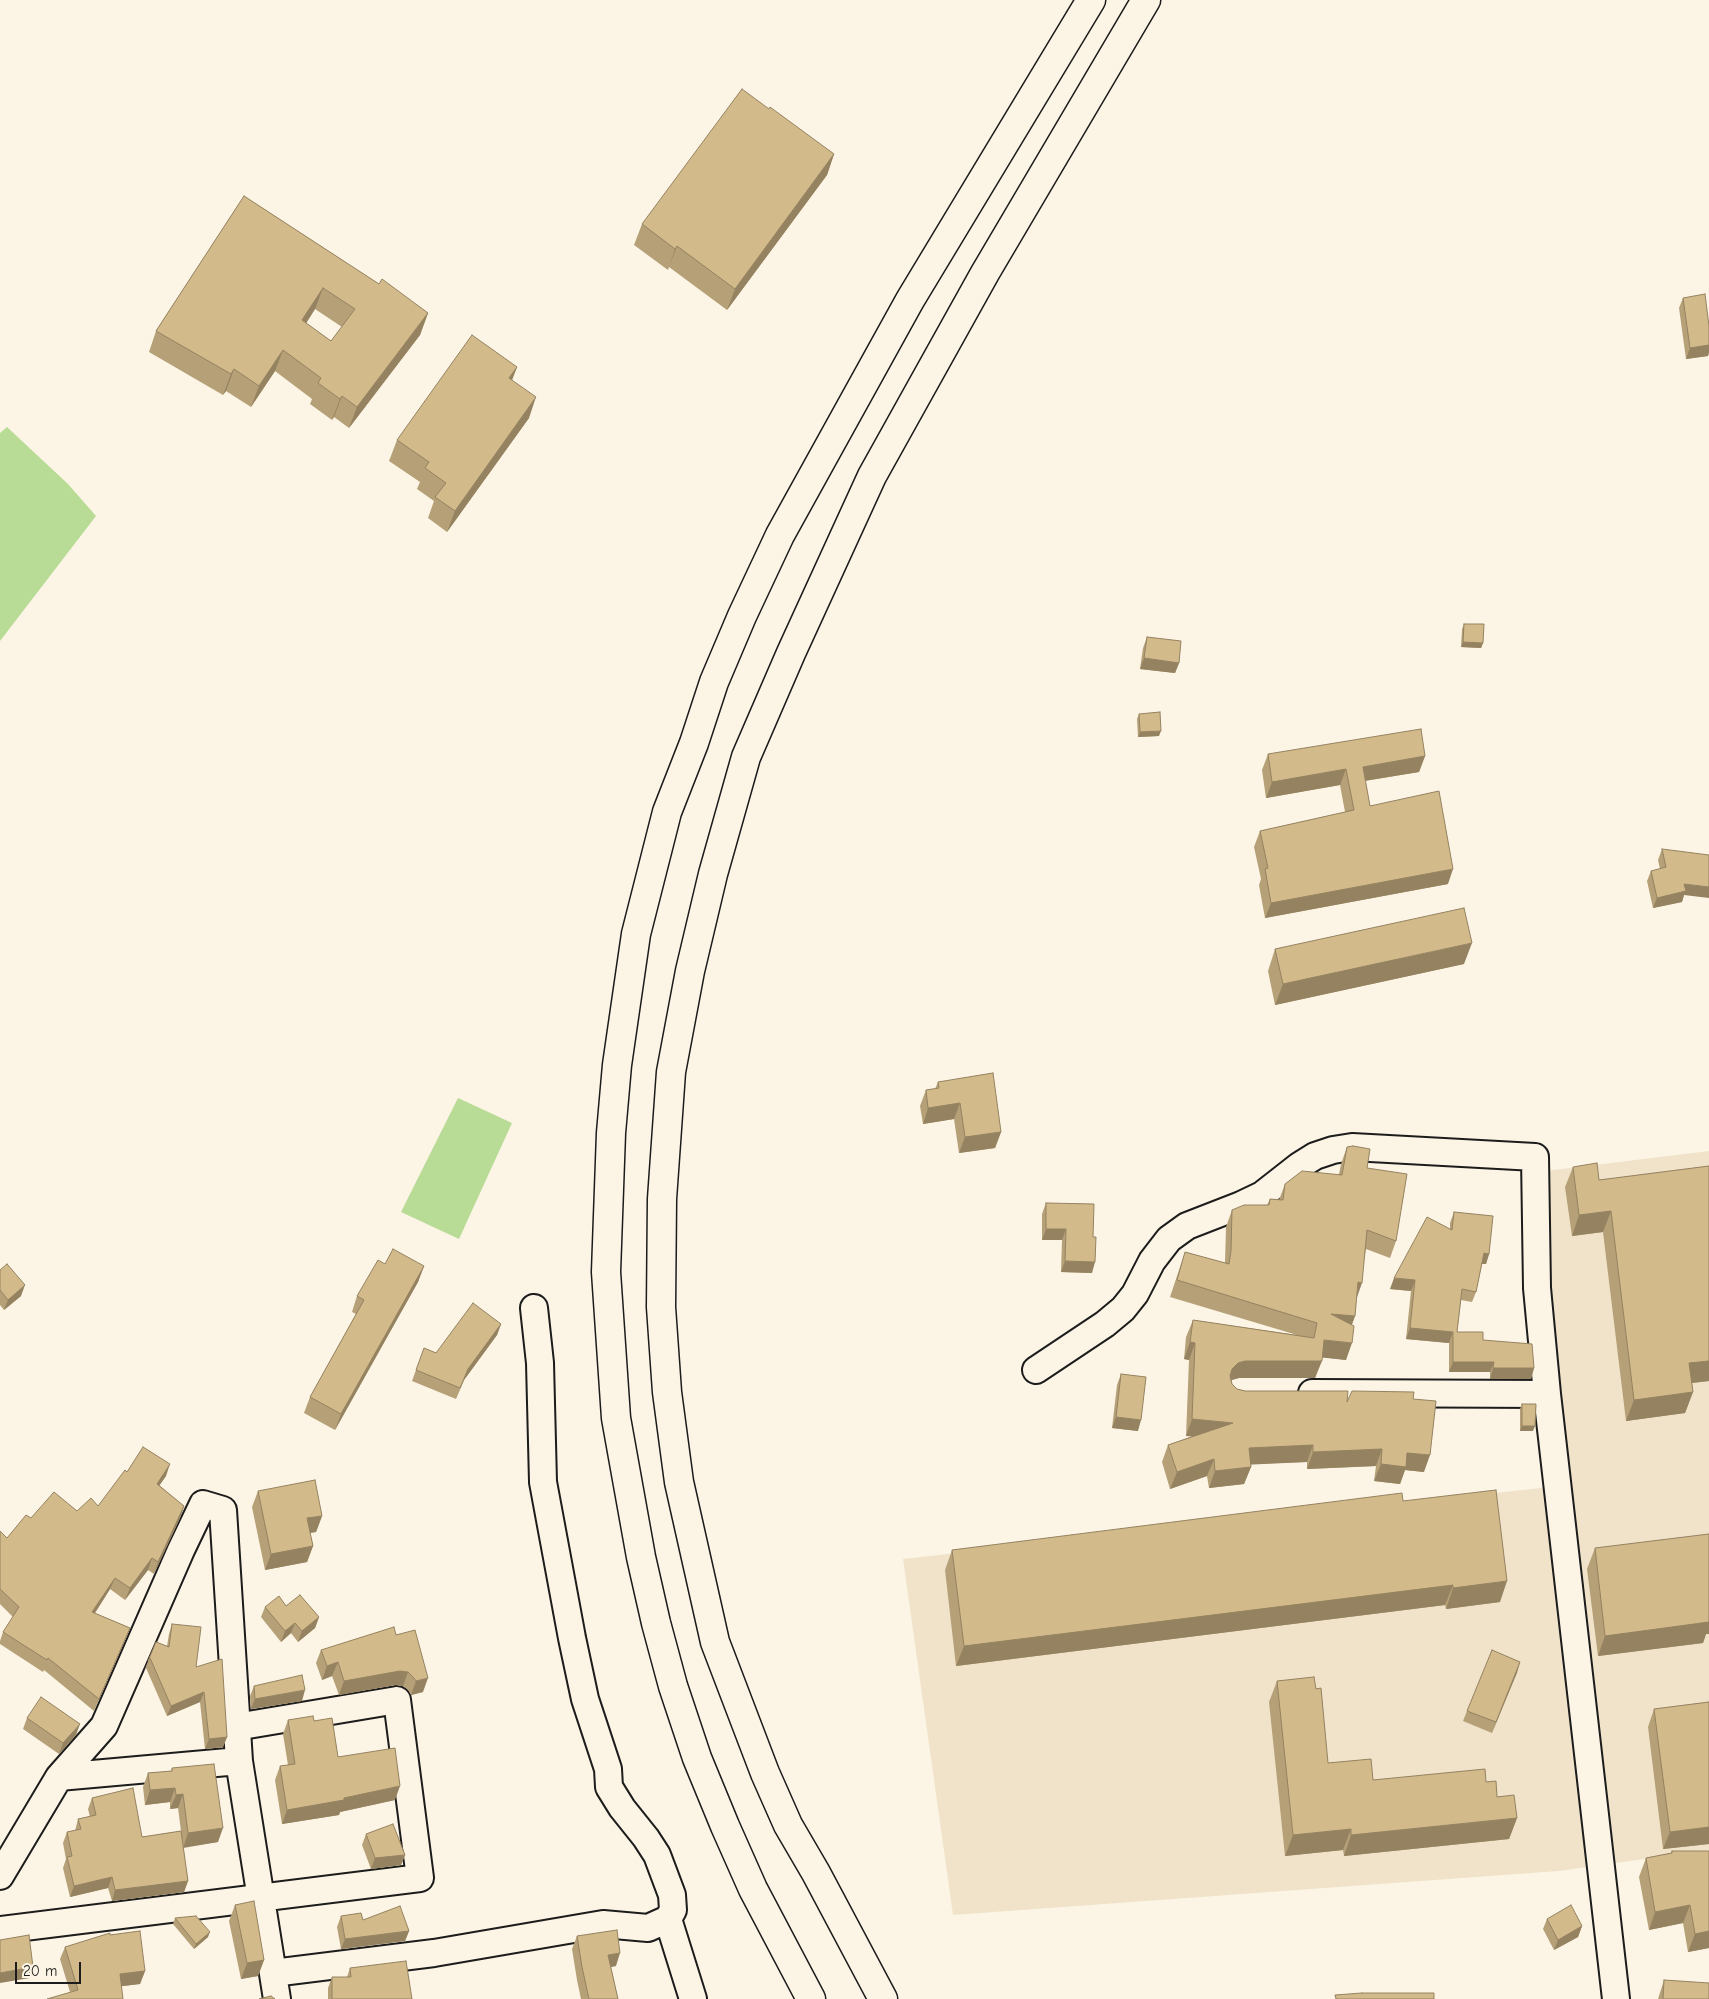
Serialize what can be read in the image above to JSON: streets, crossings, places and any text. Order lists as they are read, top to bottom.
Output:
{
  "scale_bar": "20 m"
}
